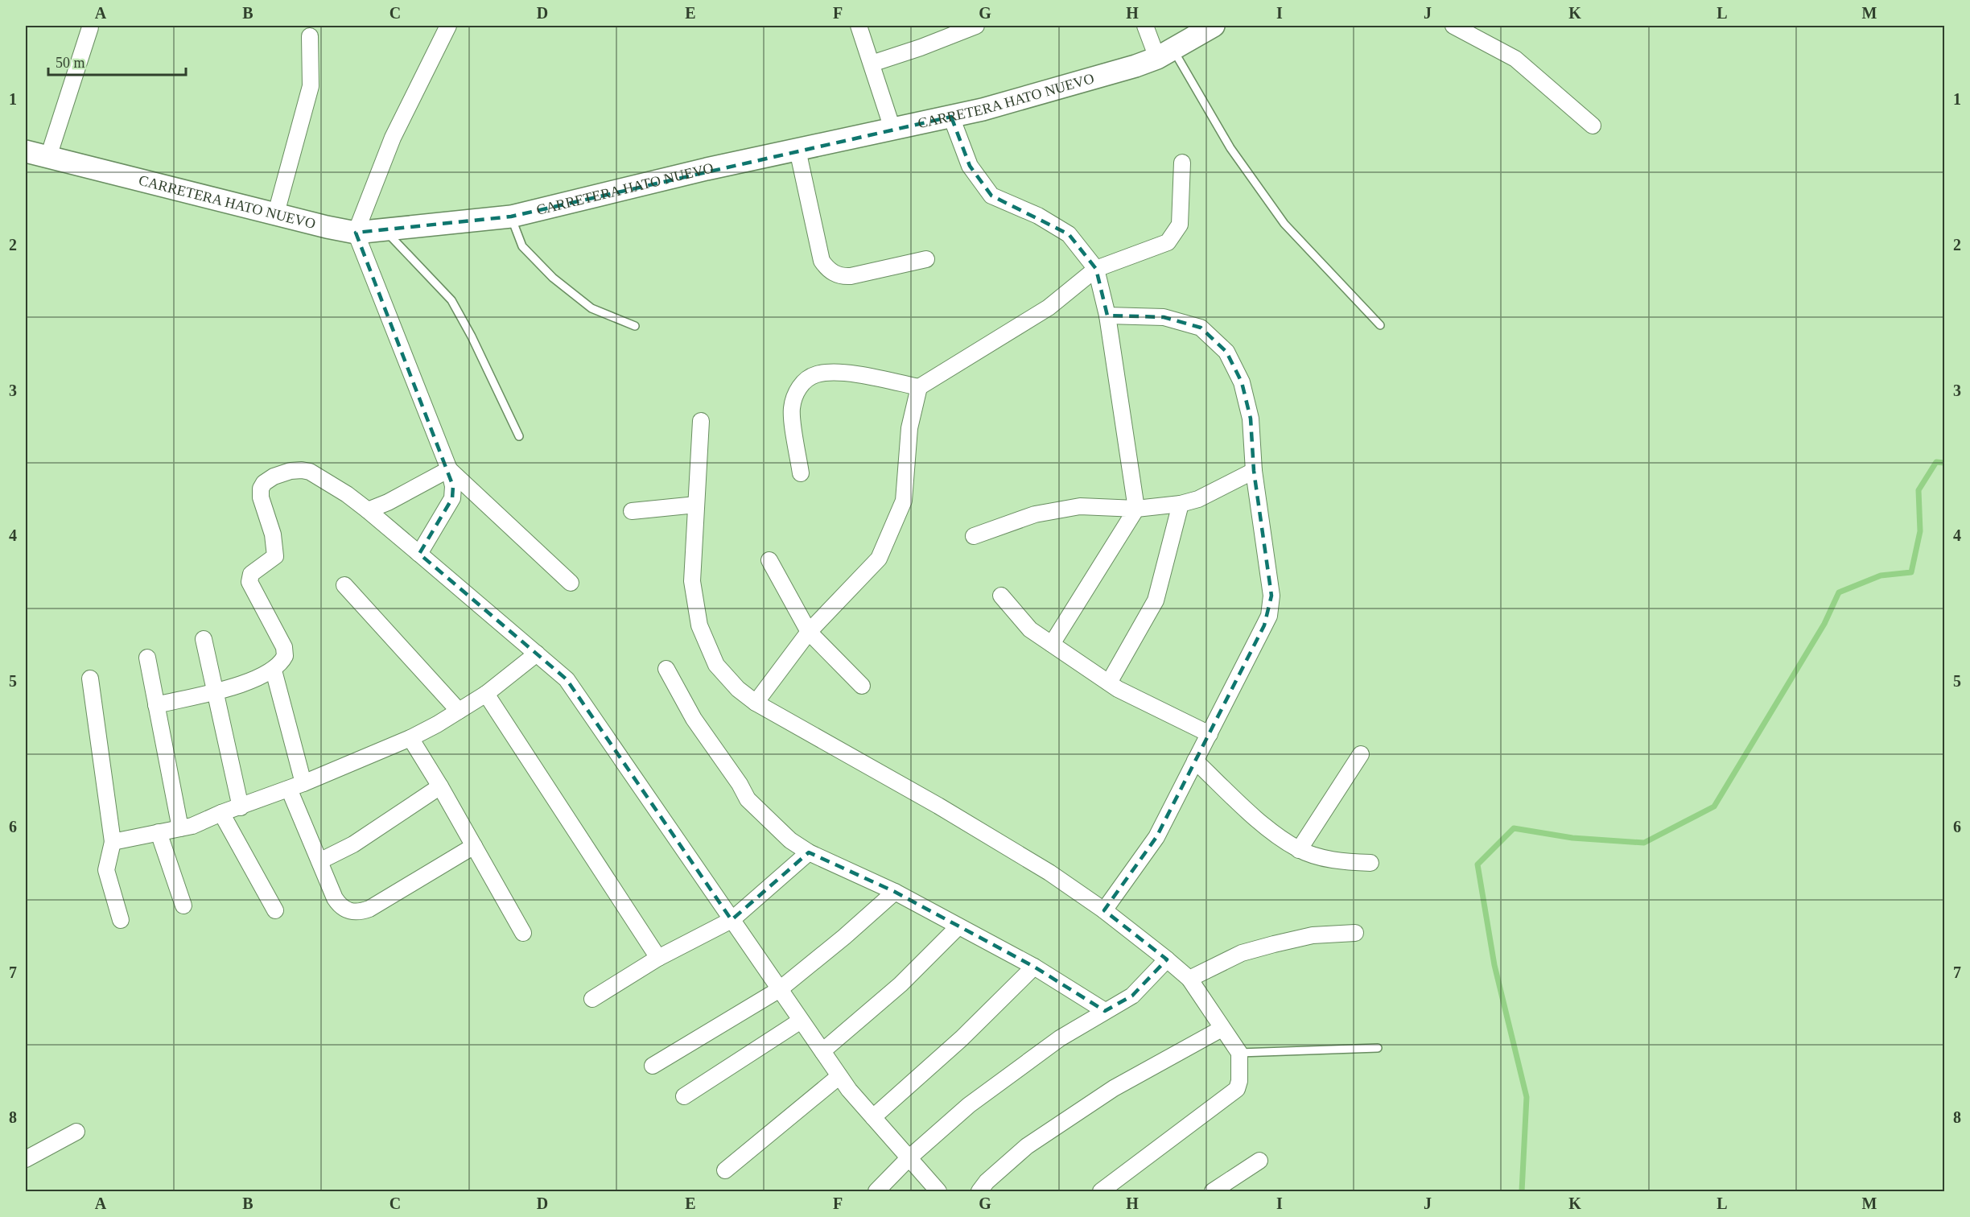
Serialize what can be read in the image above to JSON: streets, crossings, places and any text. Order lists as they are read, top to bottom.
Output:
{
  "streets": {
    "main road": ["CARRETERA HATO NUEVO"]
  },
  "scale_bar": "50 m",
  "grid": {
    "columns": [
      "A",
      "B",
      "C",
      "D",
      "E",
      "F",
      "G",
      "H",
      "I",
      "J",
      "K",
      "L",
      "M"
    ],
    "rows": [
      "1",
      "2",
      "3",
      "4",
      "5",
      "6",
      "7",
      "8"
    ]
  }
}
